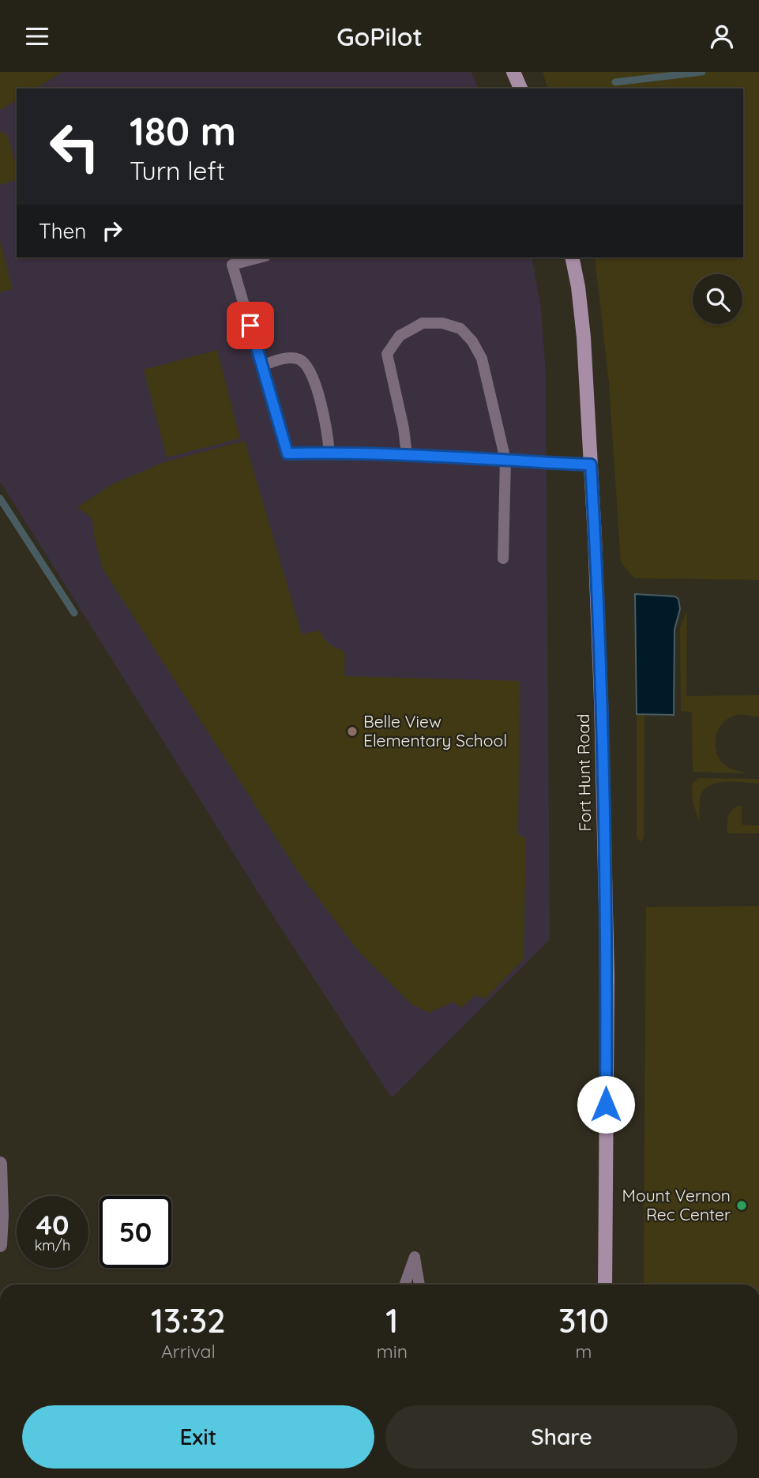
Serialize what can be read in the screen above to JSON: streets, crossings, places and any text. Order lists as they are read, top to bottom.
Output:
{
  "streets": {
    "main road": ["Fort Hunt Road"]
  },
  "places": ["Belle View Elementary School", "Mount Vernon Rec Center"],
  "page": {
    "header": "GoPilot",
    "turn": ["180 m", "Turn left"],
    "then": "Then",
    "speed": "40 km/h",
    "limit": "50",
    "eta": [
      "13:32",
      "Arrival",
      "1",
      "min",
      "310",
      "m"
    ],
    "buttons": ["Exit", "Share"]
  }
}
